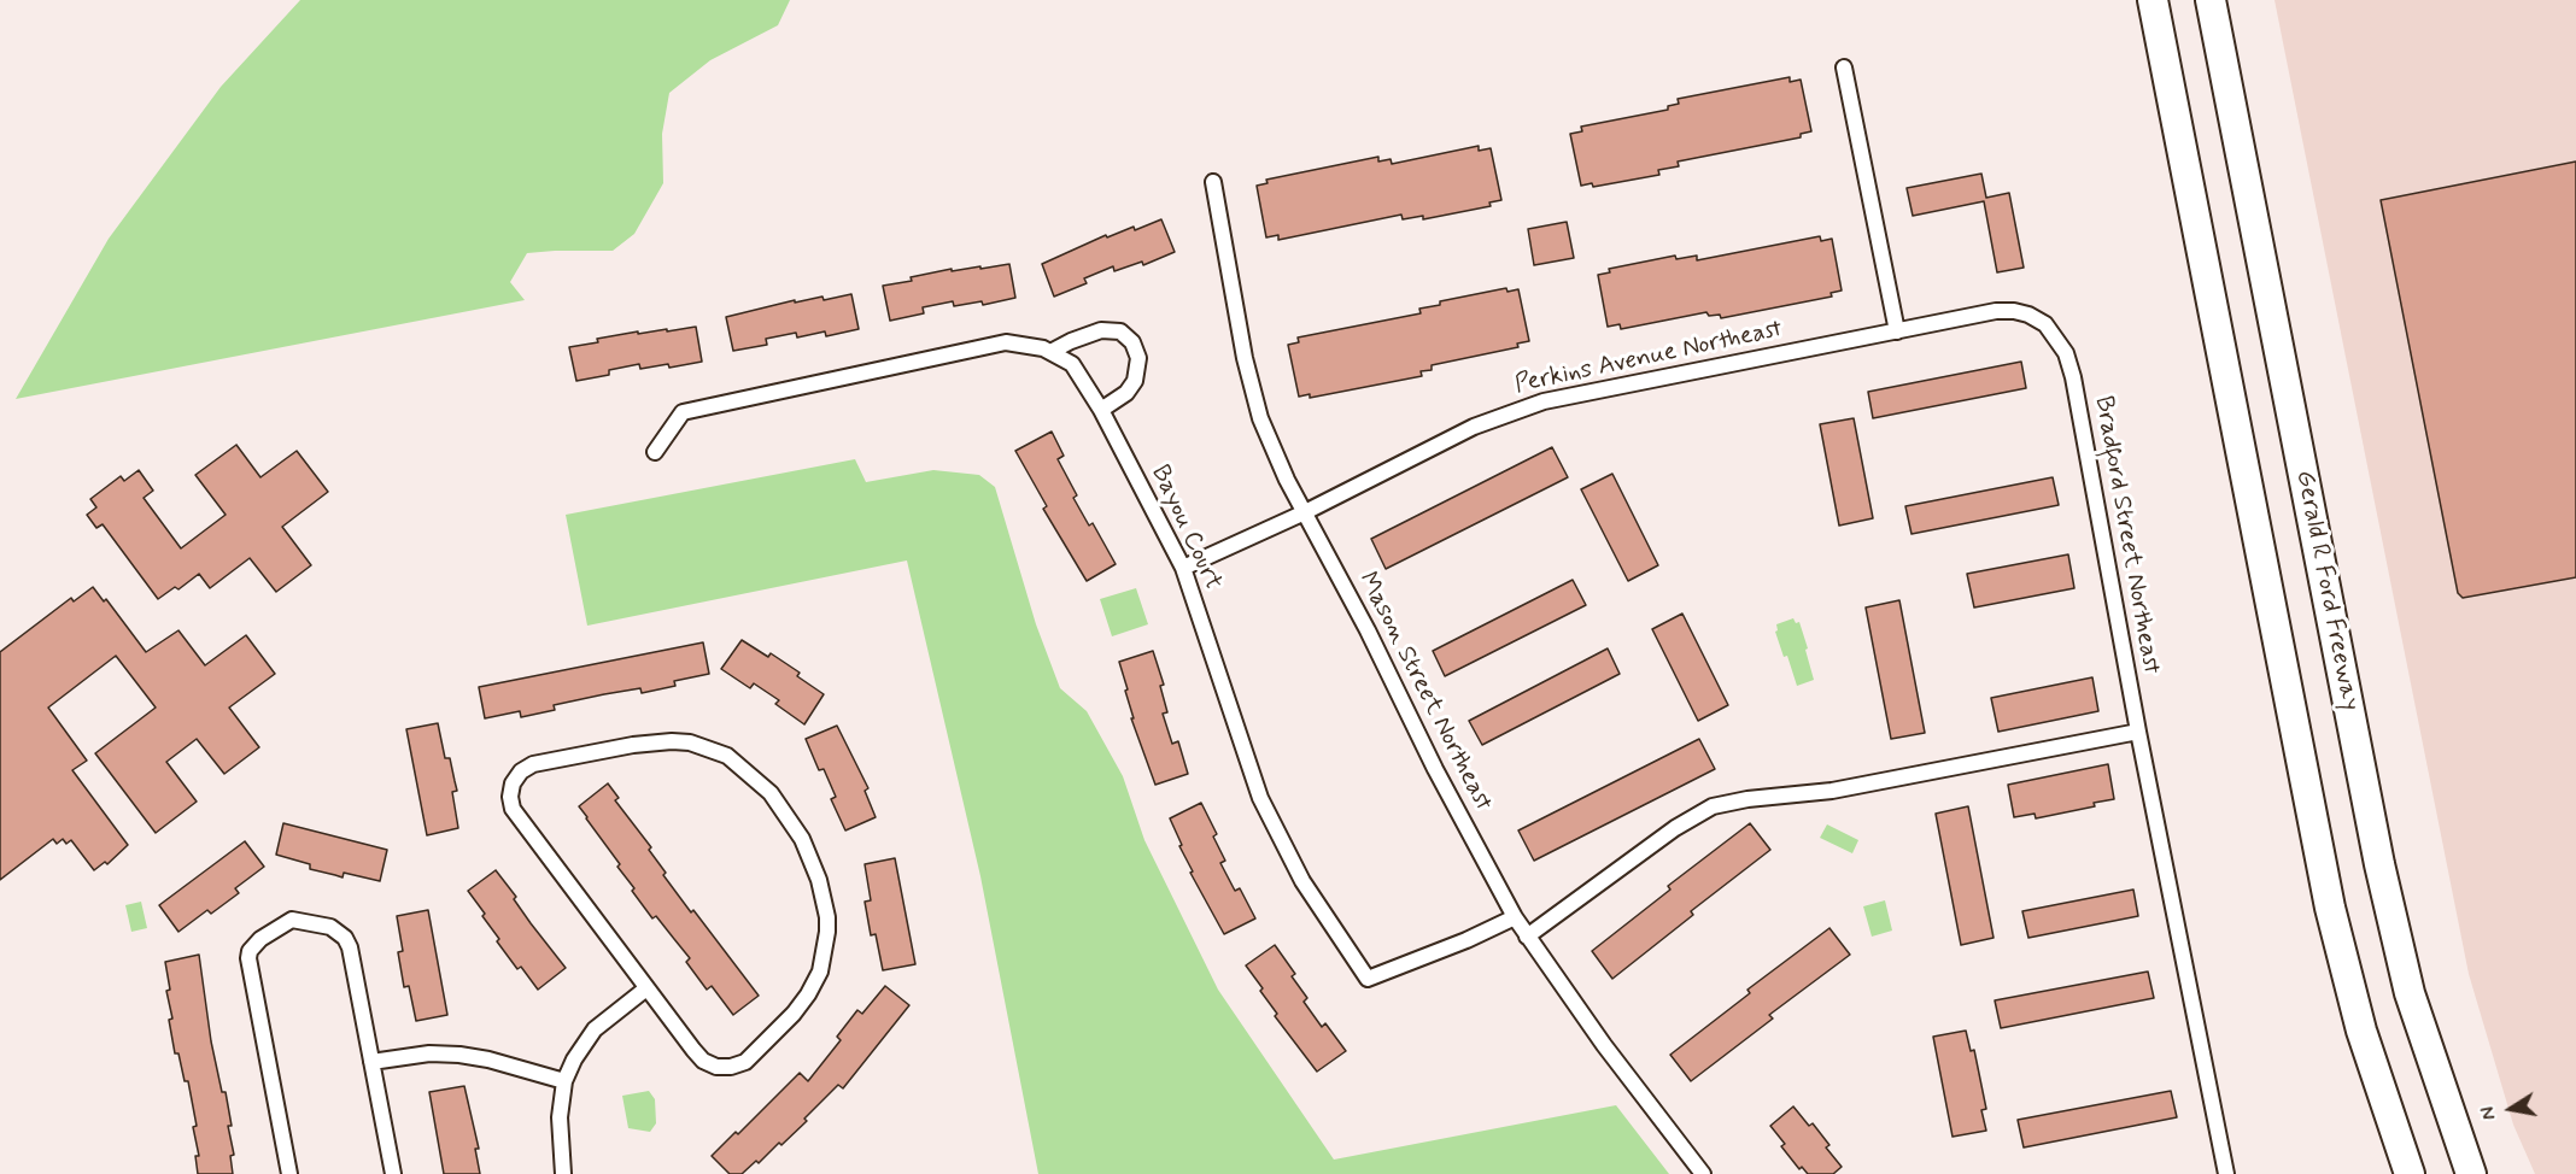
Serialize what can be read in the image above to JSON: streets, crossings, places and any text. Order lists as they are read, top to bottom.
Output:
{
  "streets": {
    "highway": ["Gerald R Ford Freeway"],
    "street": [
      "Perkins Avenue Northeast",
      "Bayou Court",
      "Bradford Street Northeast",
      "Mason Street Northeast"
    ]
  },
  "crossings": [
    ["Perkins Avenue Northeast", "Bayou Court"],
    ["Perkins Avenue Northeast", "Bradford Street Northeast"],
    ["Perkins Avenue Northeast", "Mason Street Northeast"],
    ["Bayou Court", "Mason Street Northeast"]
  ],
  "north": "left"
}
